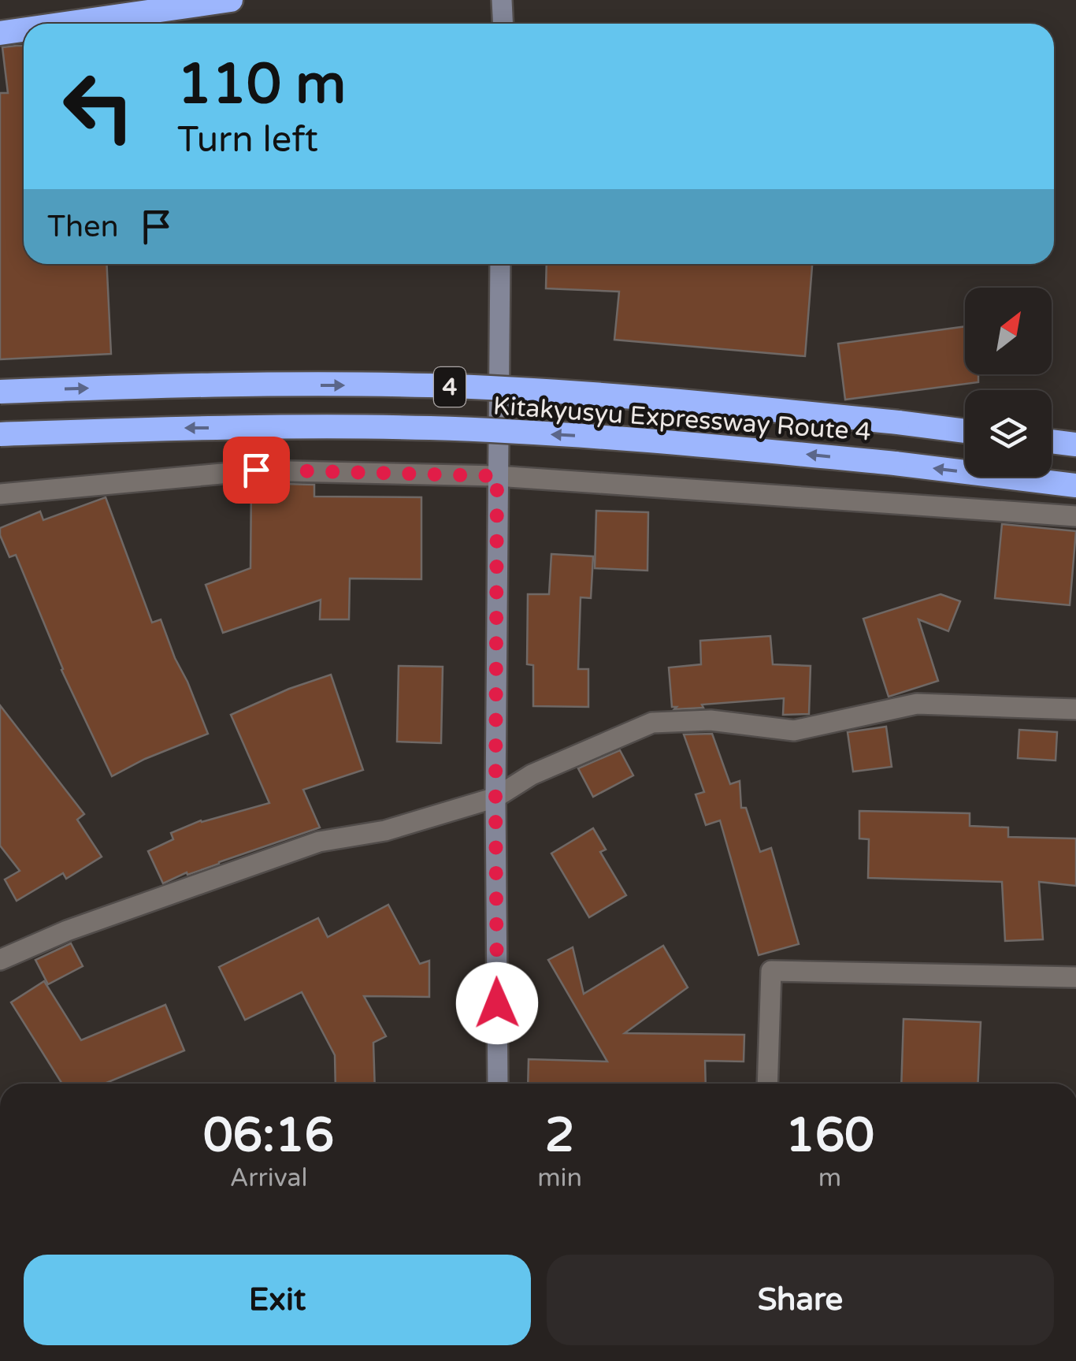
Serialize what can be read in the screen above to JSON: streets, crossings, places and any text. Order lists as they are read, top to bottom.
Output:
{
  "streets": {
    "highway": ["4", "Kitakyusyu Expressway Route 4"]
  },
  "north": "top right",
  "page": {
    "turn": ["110 m", "Turn left"],
    "then": "Then",
    "eta": [
      "06:16",
      "Arrival",
      "2",
      "min",
      "160",
      "m"
    ],
    "buttons": ["Exit", "Share"]
  }
}
